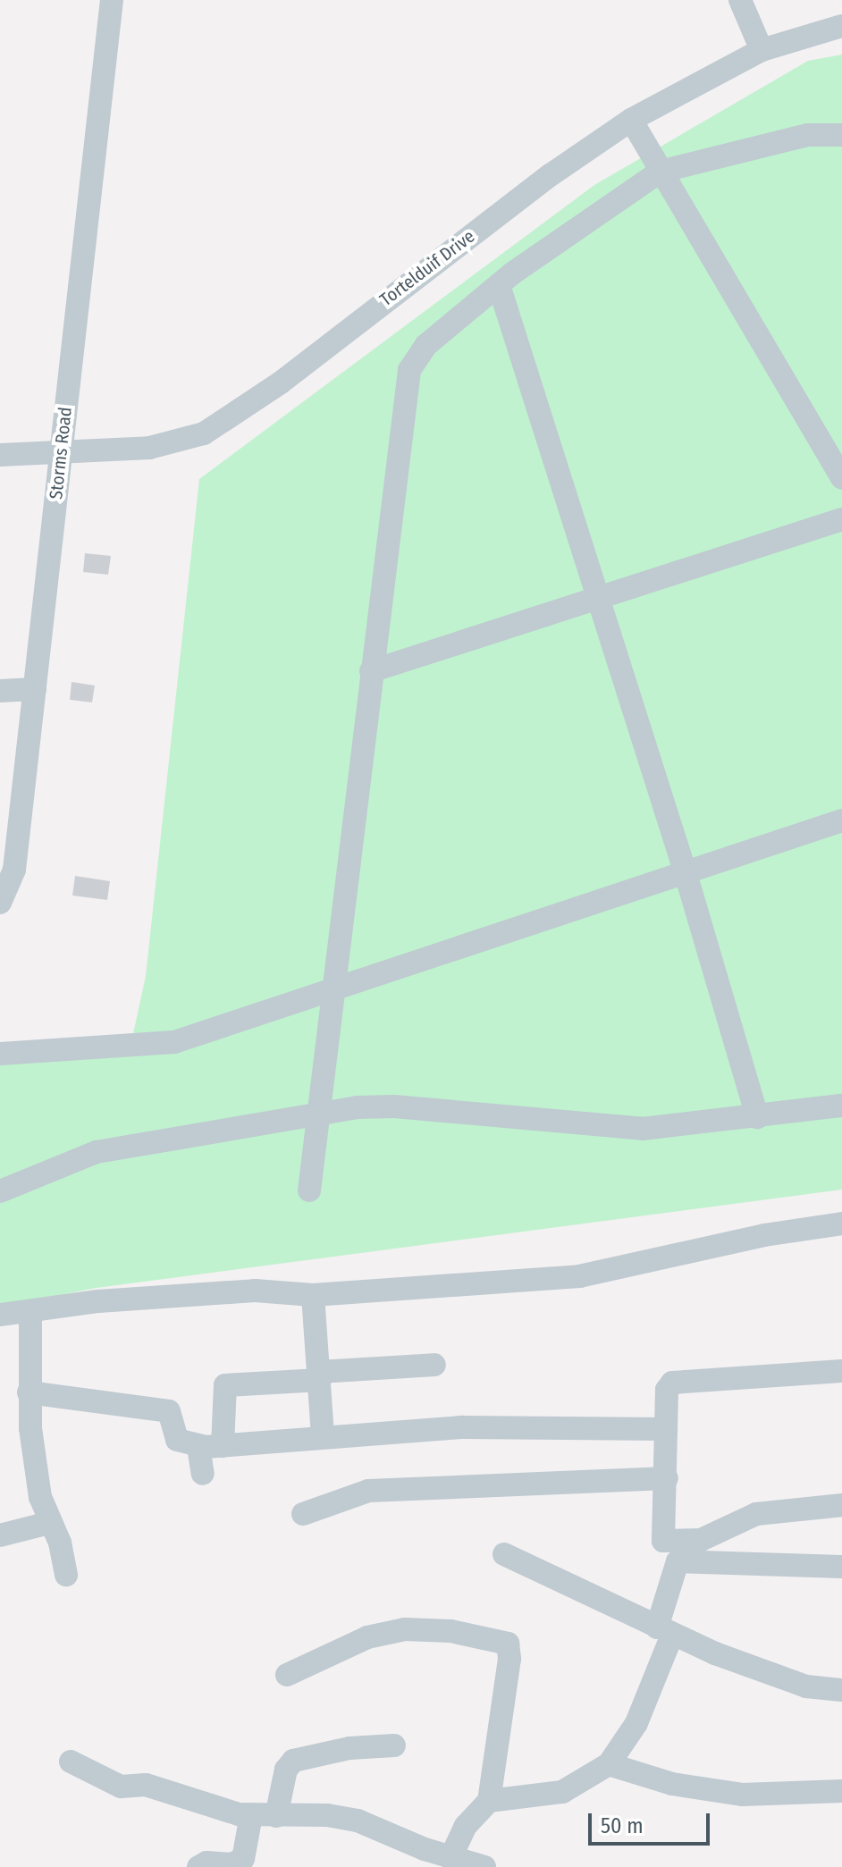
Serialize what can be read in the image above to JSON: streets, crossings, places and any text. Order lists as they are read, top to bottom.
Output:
{
  "streets": {
    "street": ["Tortelduif Drive", "Storms Road"]
  },
  "crossings": [
    ["Tortelduif Drive", "Storms Road"]
  ],
  "scale_bar": "50 m"
}
